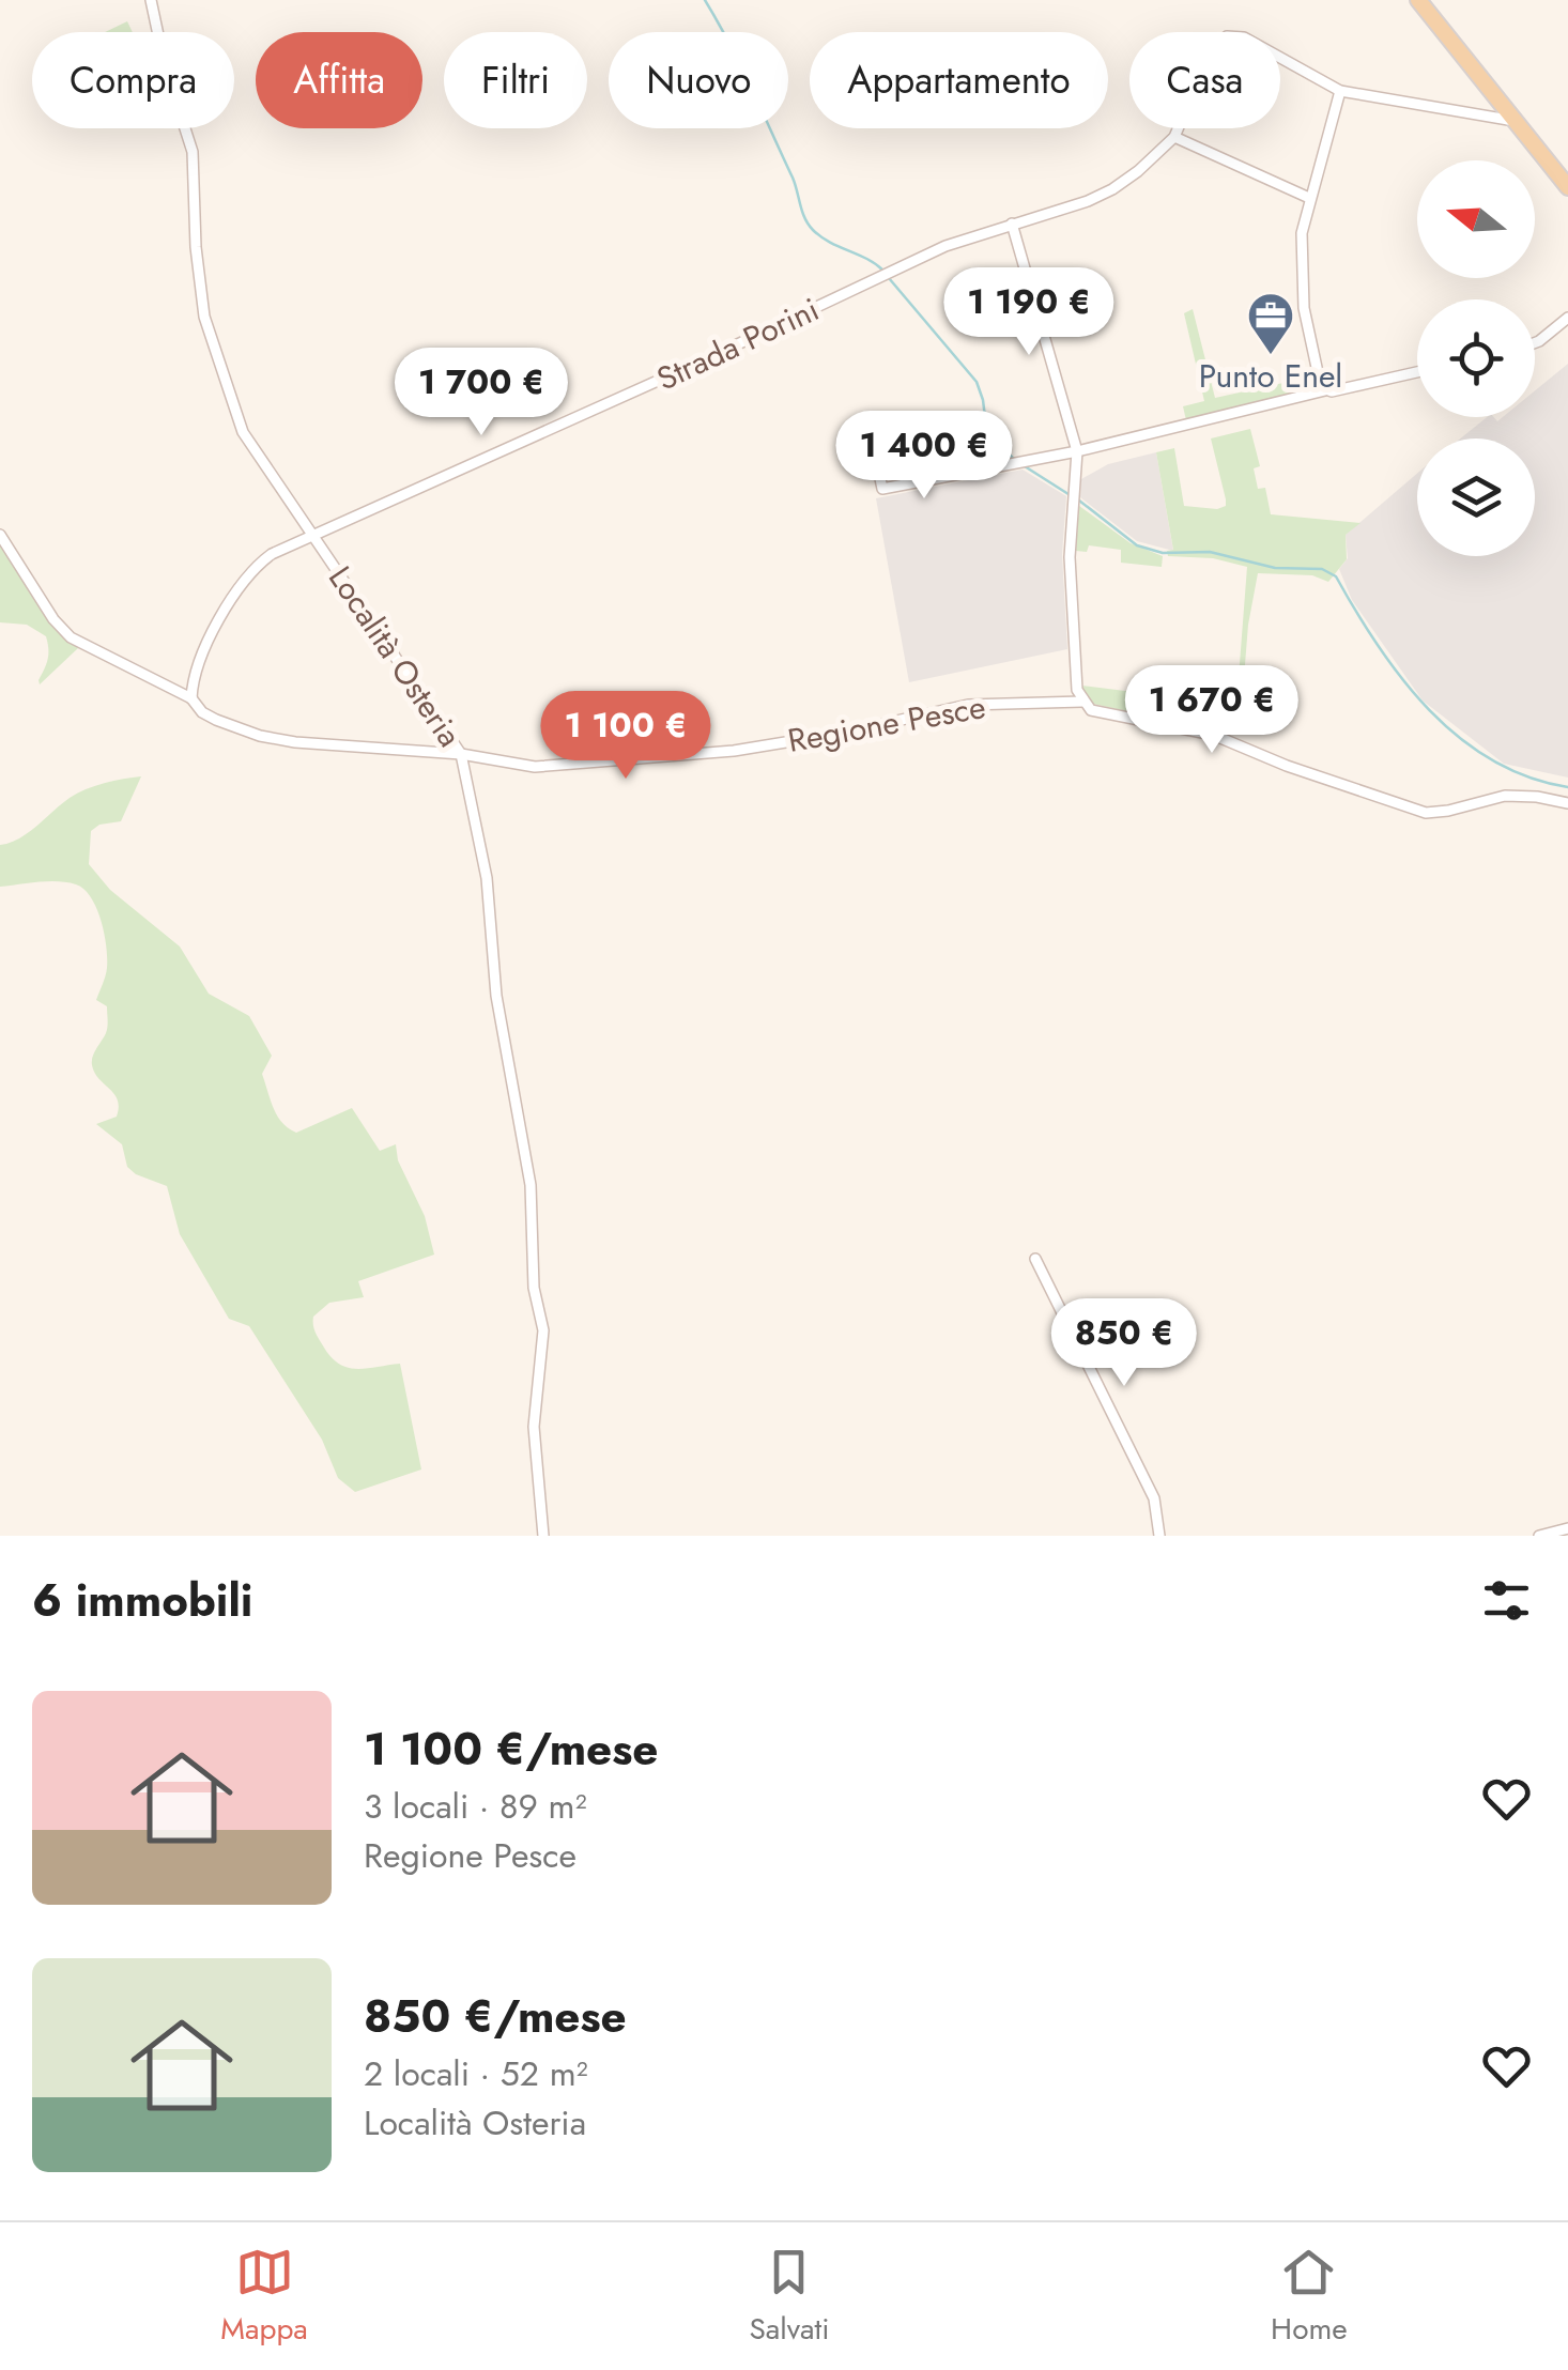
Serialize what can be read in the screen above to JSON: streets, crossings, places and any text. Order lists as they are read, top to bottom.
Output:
{
  "streets": {
    "street": ["Strada Porini", "Località Osteria", "Regione Pesce"]
  },
  "crossings": [
    ["Strada Porini", "Località Osteria"],
    ["Strada Porini", "Regione Pesce"],
    ["Località Osteria", "Regione Pesce"]
  ],
  "places": {
    "office": ["Punto Enel"]
  },
  "north": "left",
  "page": {
    "chip": [
      "Compra",
      "Affitta",
      "Filtri",
      "Nuovo",
      "Appartamento",
      "Casa"
    ],
    "price": [
      "1 190 €",
      "1 700 €",
      "1 400 €",
      "1 670 €",
      "1 100 €",
      "850 €"
    ],
    "heading": "6 immobili",
    "list": [
      {
        "name": "1 100 €/mese",
        "note": "3 locali · 89 m² · Regione Pesce"
      },
      {
        "name": "850 €/mese",
        "note": "2 locali · 52 m² · Località Osteria"
      }
    ],
    "tabs": ["Mappa", "Salvati", "Home"]
  }
}
